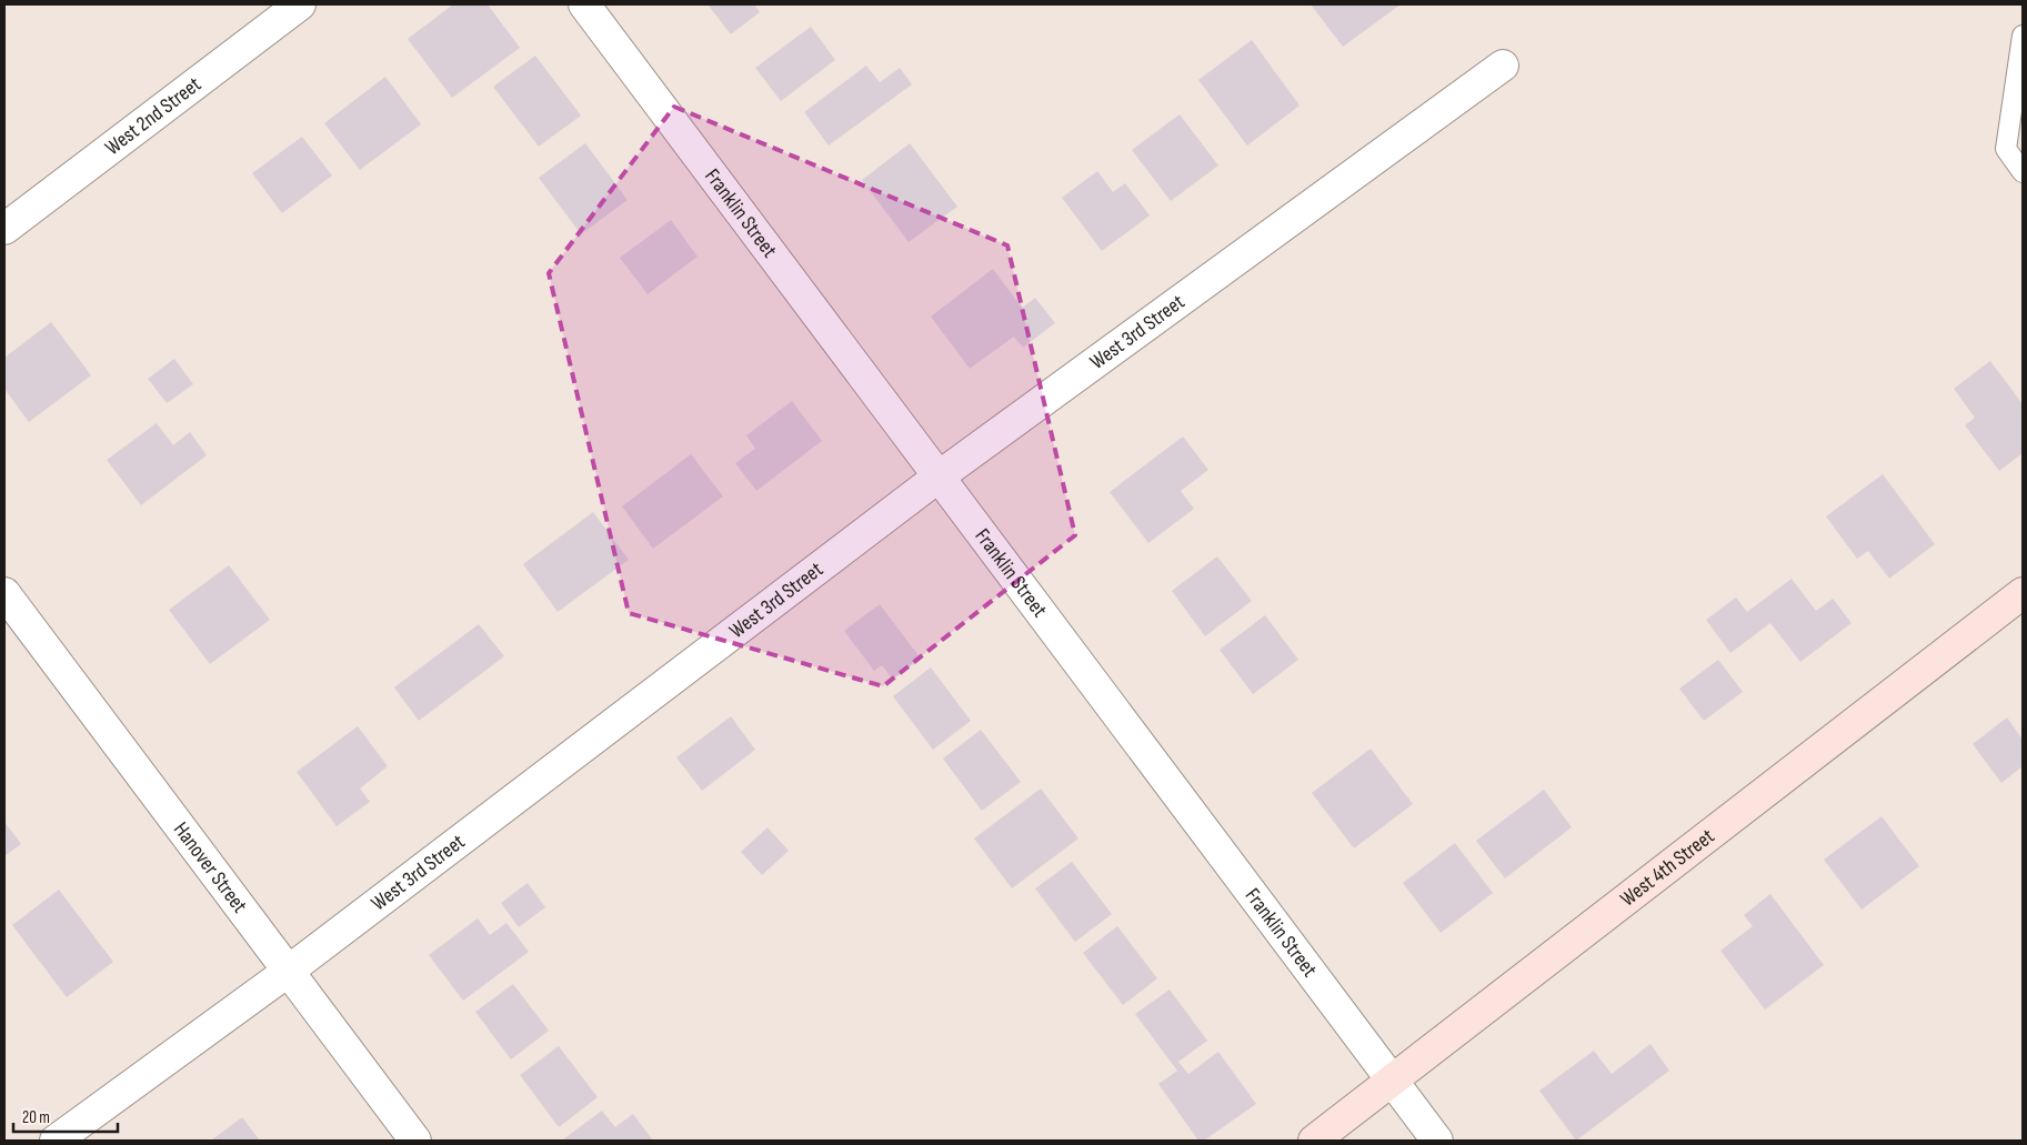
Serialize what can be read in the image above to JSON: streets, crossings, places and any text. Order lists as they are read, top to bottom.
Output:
{
  "streets": {
    "main road": ["West 4th Street"],
    "street": [
      "West 2nd Street",
      "Franklin Street",
      "West 3rd Street",
      "Hanover Street"
    ]
  },
  "crossings": [
    ["Franklin Street", "West 3rd Street"],
    ["Franklin Street", "West 4th Street"],
    ["West 3rd Street", "Hanover Street"]
  ],
  "scale_bar": "20 m"
}
